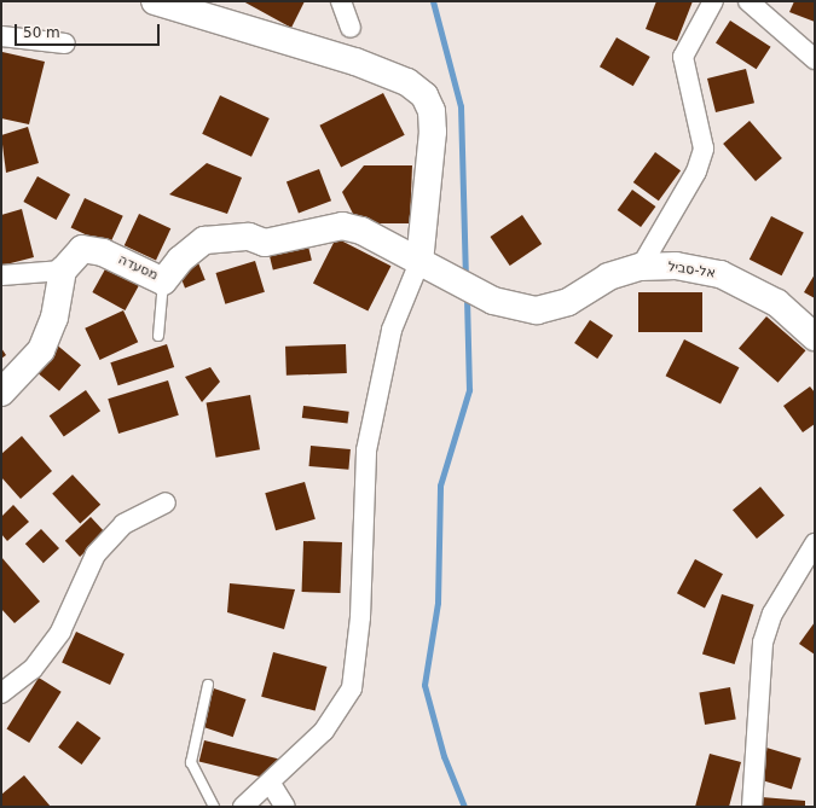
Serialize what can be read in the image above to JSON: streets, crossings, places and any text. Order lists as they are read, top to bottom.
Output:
{
  "streets": {
    "street": ["מסעדה", "אל-סביל"]
  },
  "crossings": [
    ["מסעדה", "אל-סביל"]
  ],
  "scale_bar": "50 m"
}
